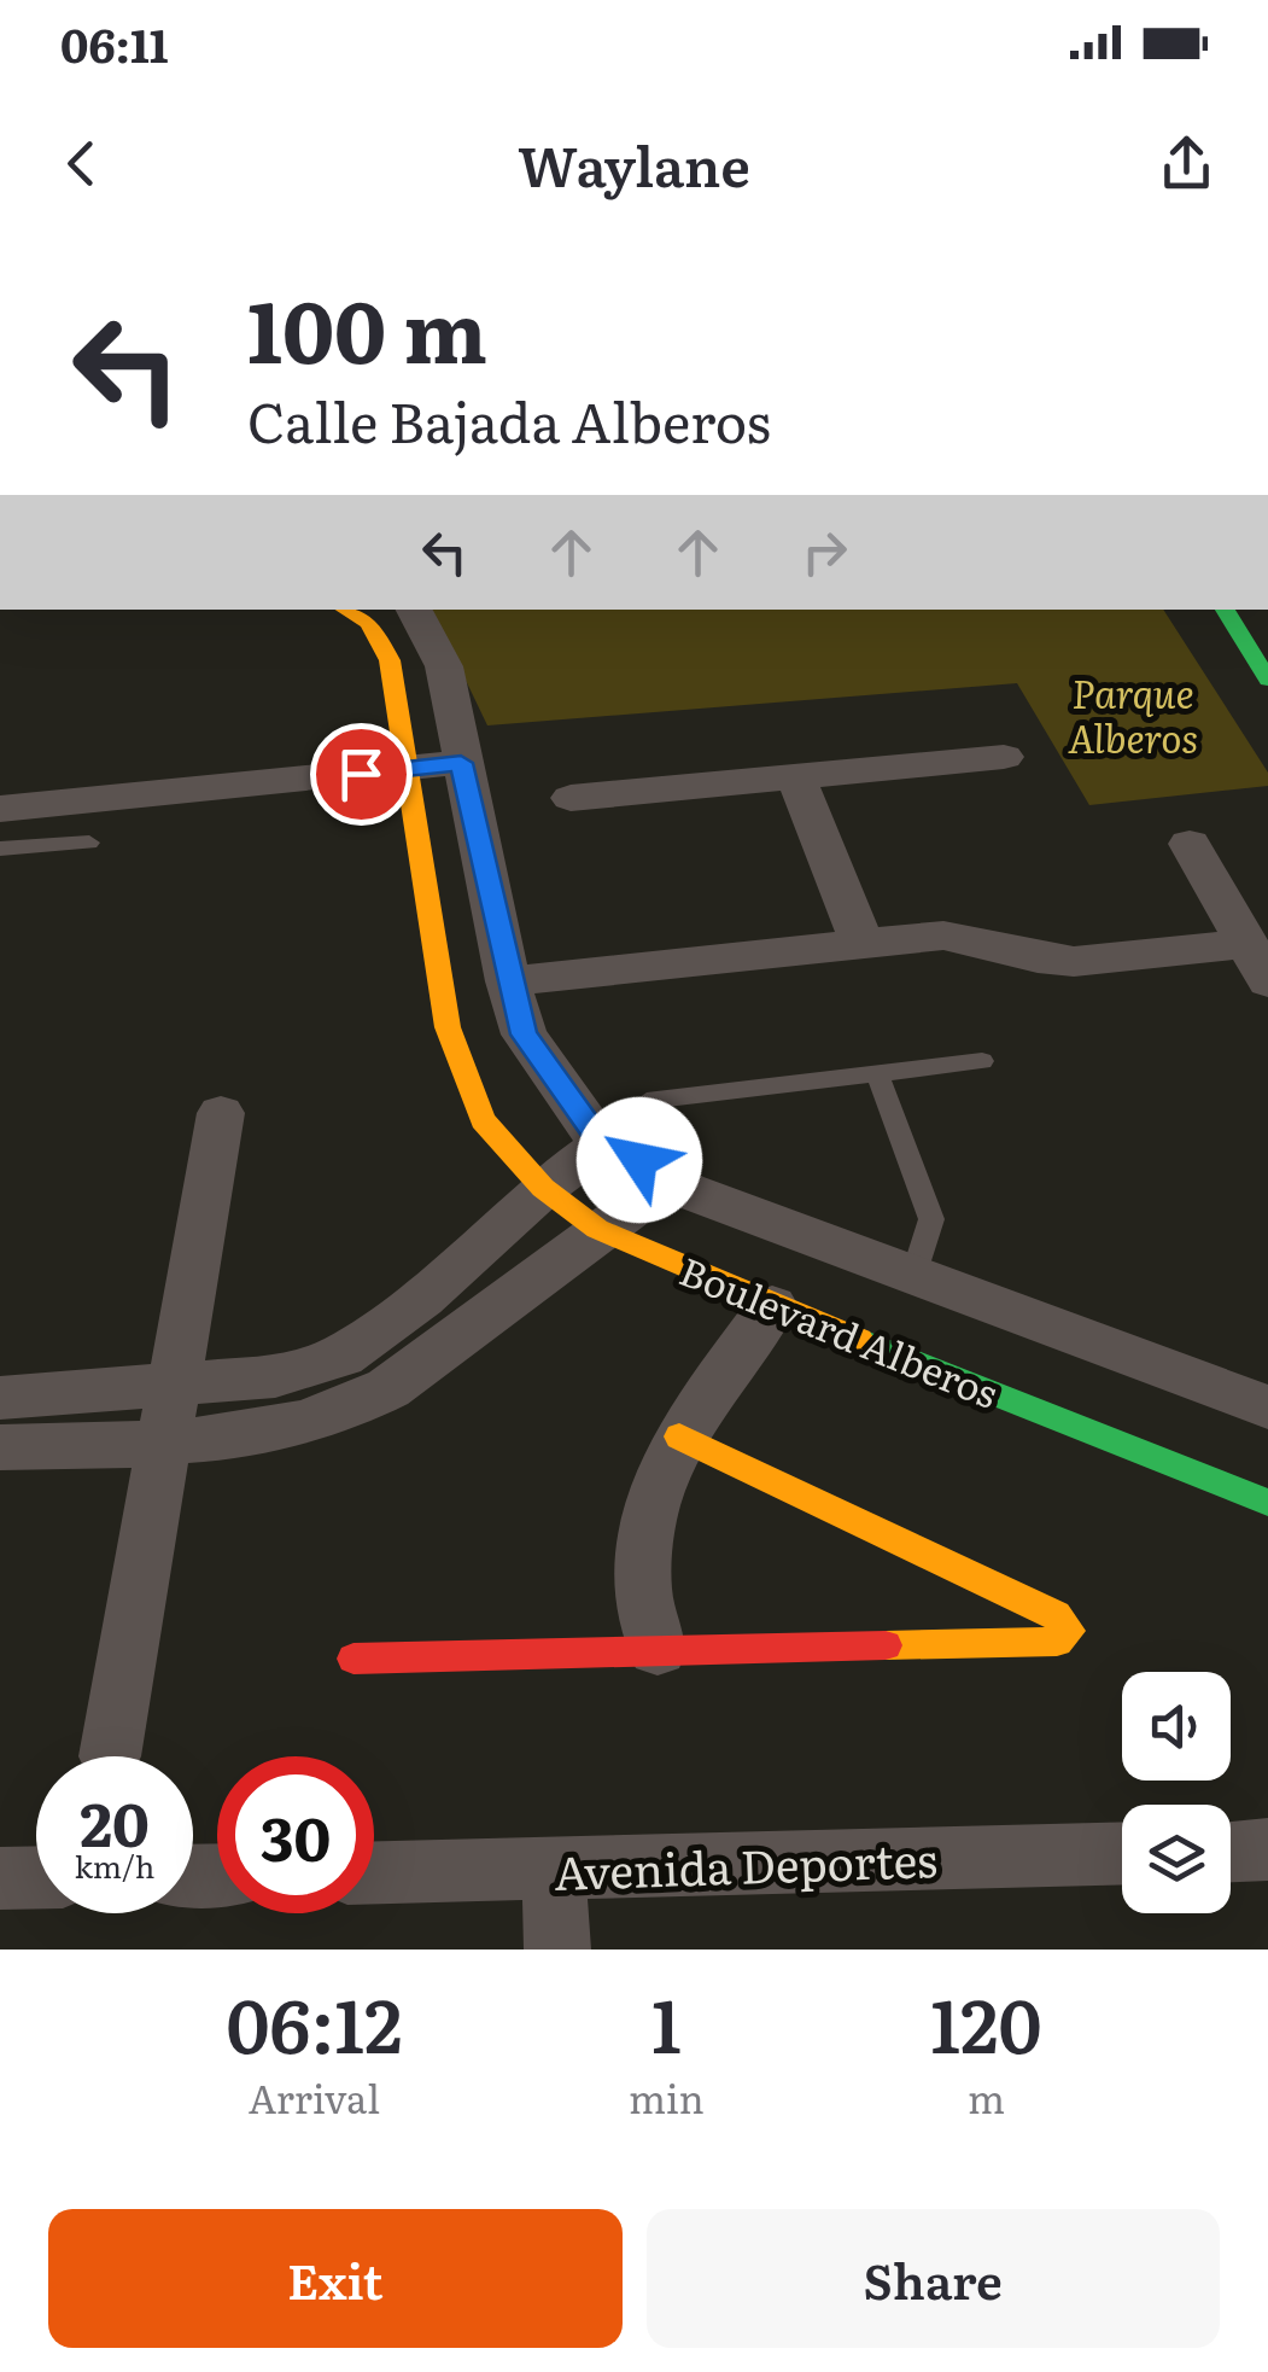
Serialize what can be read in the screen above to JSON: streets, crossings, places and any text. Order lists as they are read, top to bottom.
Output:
{
  "streets": {
    "street": ["Boulevard Alberos", "Avenida Deportes"]
  },
  "parks": ["Parque Alberos"],
  "page": {
    "status": "06:11",
    "header": "Waylane",
    "turn": ["100 m", "Calle Bajada Alberos"],
    "speed": "20 km/h",
    "limit": "30",
    "eta": [
      "06:12",
      "Arrival",
      "1",
      "min",
      "120",
      "m"
    ],
    "buttons": ["Exit", "Share"]
  }
}
